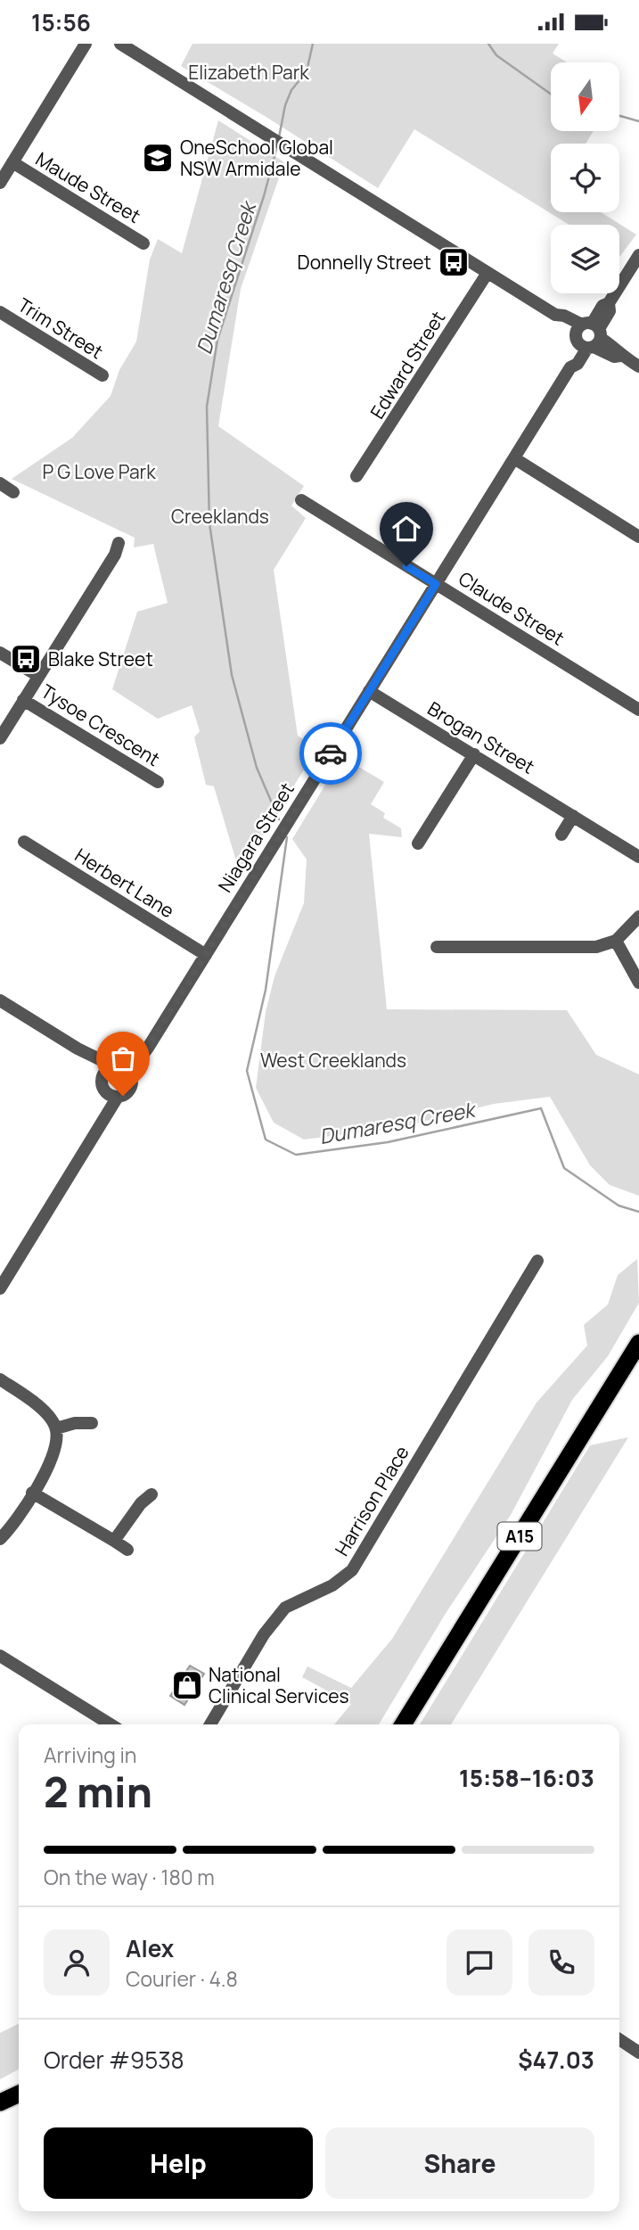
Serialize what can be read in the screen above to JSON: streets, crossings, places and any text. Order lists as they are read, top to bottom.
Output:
{
  "streets": {
    "highway": ["A15"],
    "street": [
      "Maude Street",
      "Trim Street",
      "Edward Street",
      "Claude Street",
      "Tysoe Crescent",
      "Brogan Street",
      "Niagara Street",
      "Herbert Lane",
      "Harrison Place"
    ]
  },
  "crossings": [
    ["Claude Street", "Niagara Street"],
    ["Brogan Street", "Niagara Street"],
    ["Niagara Street", "Herbert Lane"]
  ],
  "water": ["Dumaresq Creek"],
  "parks": [
    "Elizabeth Park",
    "P G Love Park",
    "Creeklands",
    "West Creeklands"
  ],
  "places": {
    "school or university": ["OneSchool Global NSW Armidale"],
    "bus stop": ["Donnelly Street", "Blake Street"],
    "shop": ["National Clinical Services"]
  },
  "north": "bottom",
  "page": {
    "status": "15:56",
    "heading": ["2 min", "Arriving in", "15:58–16:03"],
    "panel": [
      "Alex",
      "Courier · 4.8",
      "Order #9538",
      "$47.03"
    ],
    "bar": "On the way · 180 m",
    "buttons": ["Help", "Share"]
  }
}
